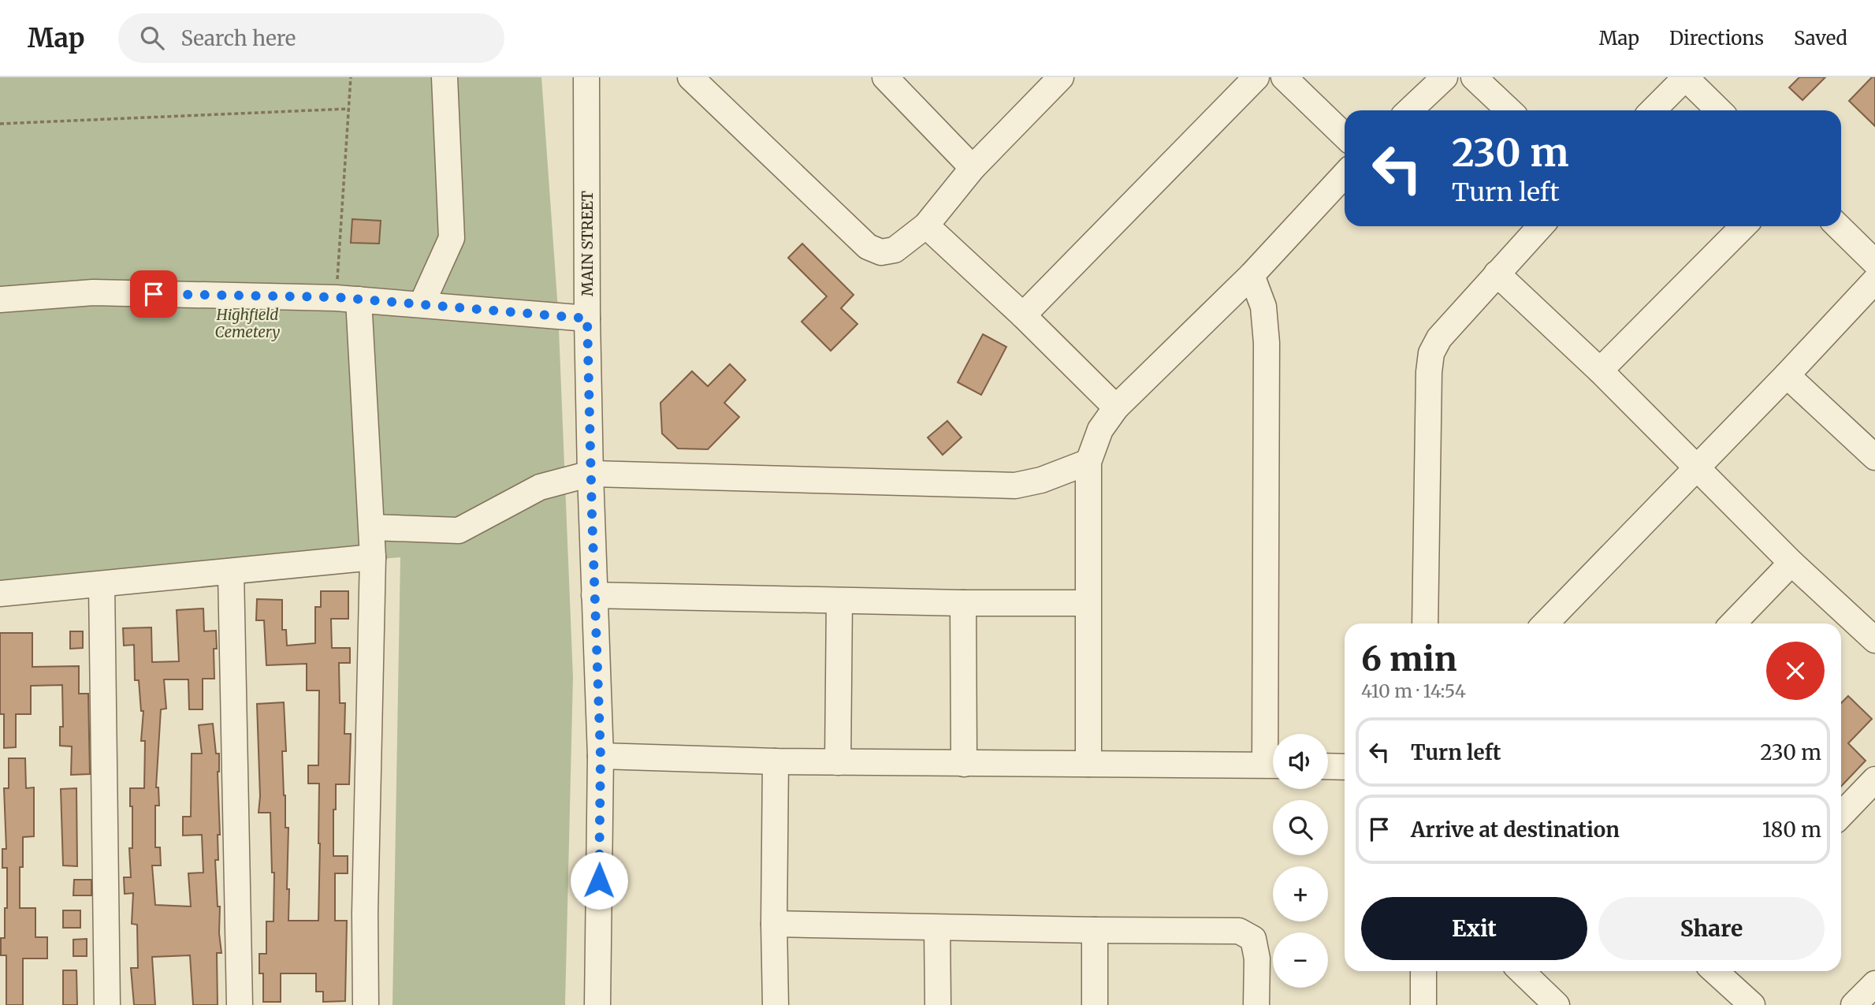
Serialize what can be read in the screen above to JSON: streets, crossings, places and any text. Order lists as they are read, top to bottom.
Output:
{
  "streets": {
    "street": ["MAIN STREET"]
  },
  "parks": ["Highfield Cemetery"],
  "page": {
    "header": "Map",
    "search": "Search here",
    "nav": ["Map", "Directions", "Saved"],
    "turn": ["230 m", "Turn left"],
    "heading": ["6 min", "410 m · 14:54"],
    "list": [
      {
        "name": "Turn left",
        "value": "230 m"
      },
      {
        "name": "Arrive at destination",
        "value": "180 m"
      }
    ],
    "map_buttons": ["+", "−"],
    "buttons": ["Exit", "Share"]
  }
}
